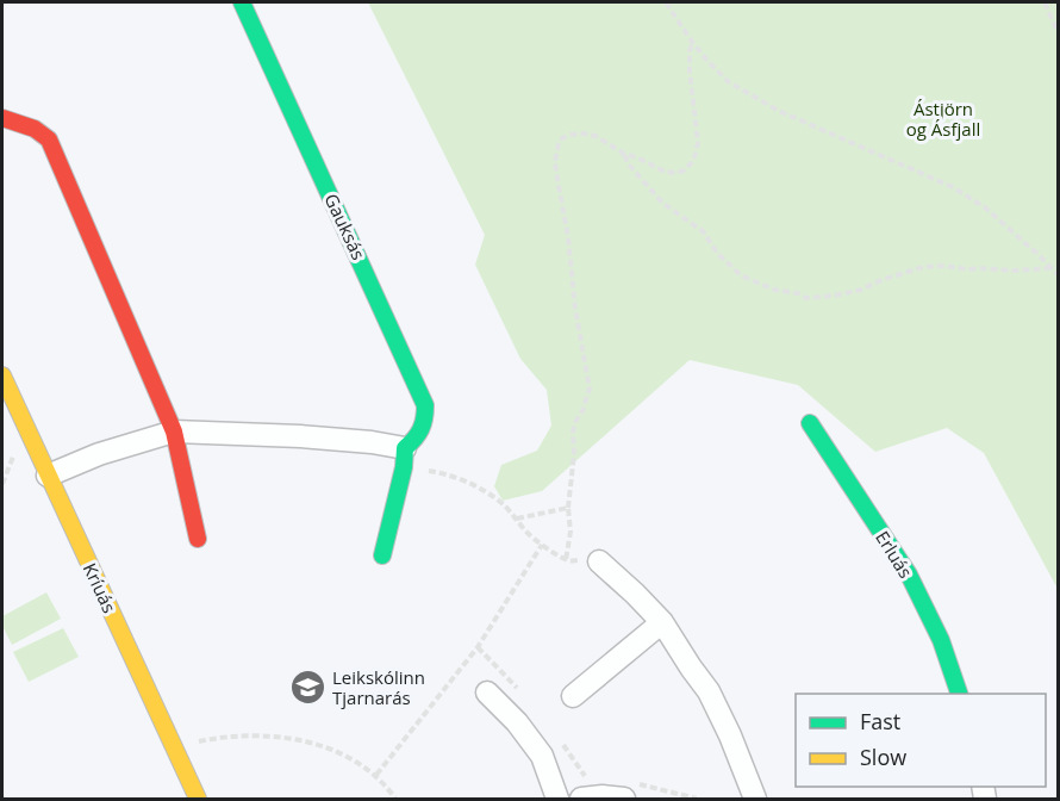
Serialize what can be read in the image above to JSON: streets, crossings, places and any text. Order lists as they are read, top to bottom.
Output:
{
  "streets": {
    "street": ["Gauksás", "Erluás", "Kríuás"]
  },
  "parks": ["Ástjörn og Ásfjall"],
  "places": {
    "school or university": ["Leikskólinn Tjarnarás"]
  },
  "legend": ["Fast", "Slow"]
}
